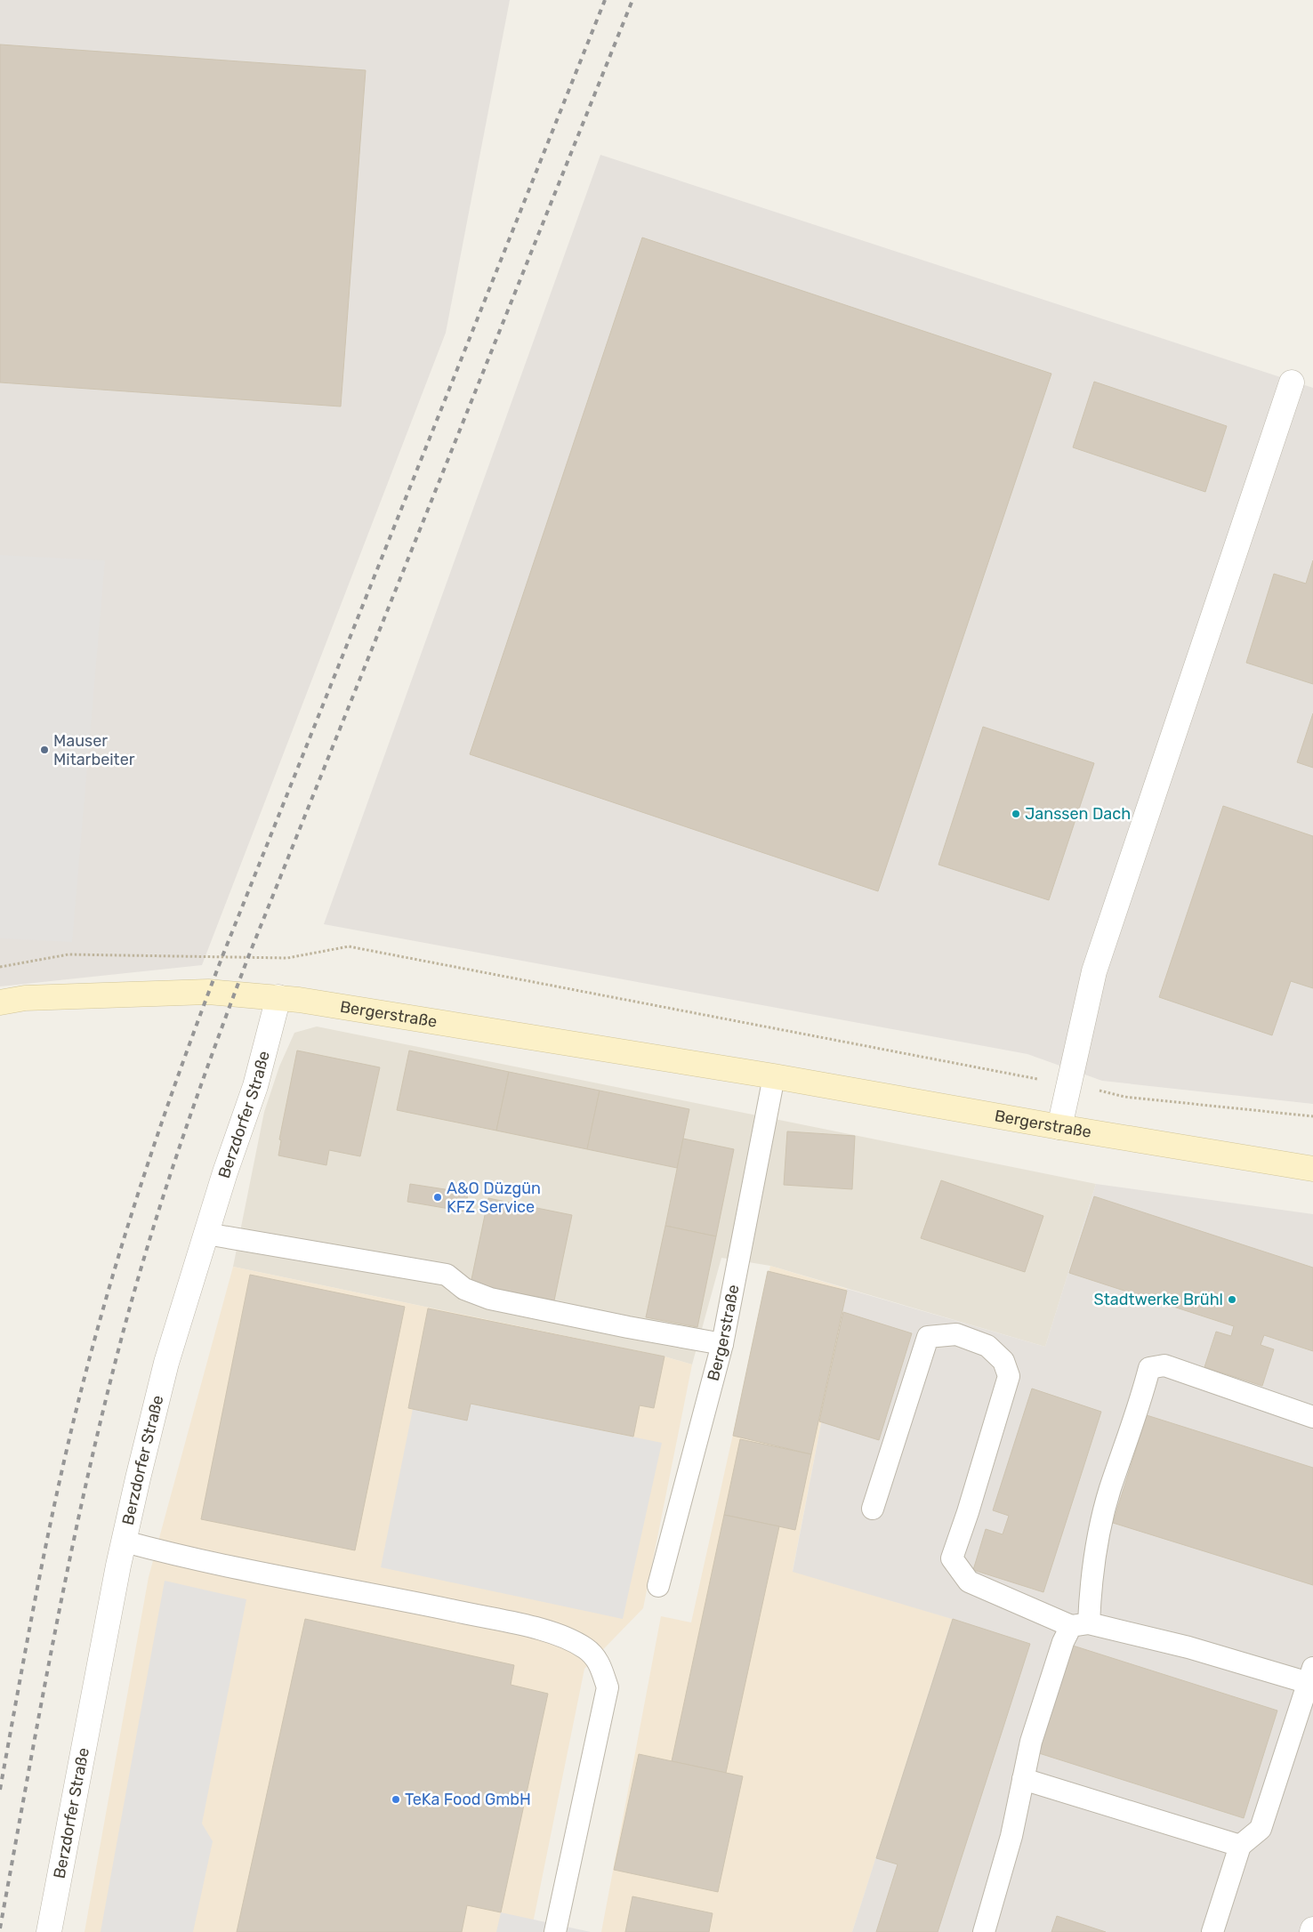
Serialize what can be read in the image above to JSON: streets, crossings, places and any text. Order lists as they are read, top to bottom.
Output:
{
  "streets": {
    "street": ["Bergerstraße", "Berzdorfer Straße"]
  },
  "crossings": [
    ["Bergerstraße", "Berzdorfer Straße"]
  ],
  "places": [
    "Mauser Mitarbeiter",
    "Janssen Dach",
    "A&O Düzgün KFZ Service",
    "Stadtwerke Brühl",
    "TeKa Food GmbH"
  ]
}
